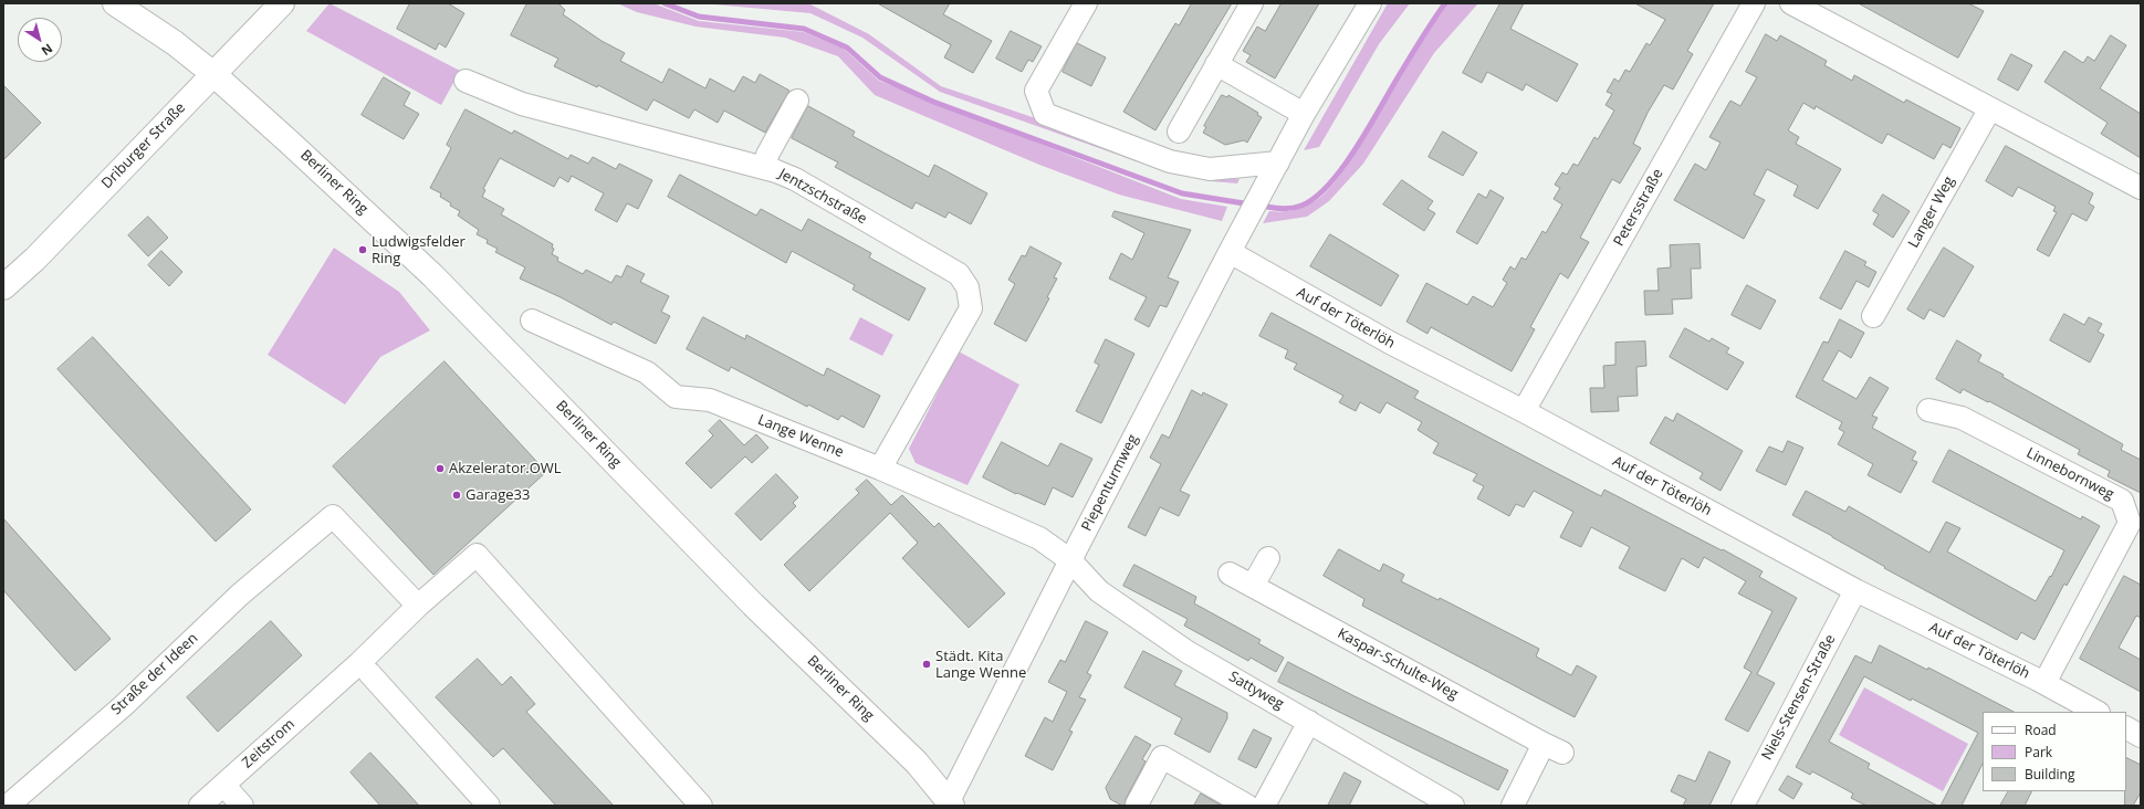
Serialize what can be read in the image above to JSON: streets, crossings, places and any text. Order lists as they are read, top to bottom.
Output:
{
  "streets": {
    "main road": ["Driburger Straße", "Berliner Ring"],
    "street": [
      "Jentzschstraße",
      "Petersstraße",
      "Langer Weg",
      "Auf der Töterlöh",
      "Lange Wenne",
      "Linnebornweg",
      "Piepenturmweg",
      "Kaspar-Schulte-Weg",
      "Straße der Ideen",
      "Sattyweg",
      "Niels-Stensen-Straße",
      "Zeitstrom"
    ]
  },
  "crossings": [
    ["Driburger Straße", "Berliner Ring"],
    ["Berliner Ring", "Piepenturmweg"],
    ["Jentzschstraße", "Lange Wenne"],
    ["Petersstraße", "Auf der Töterlöh"],
    ["Auf der Töterlöh", "Linnebornweg"],
    ["Auf der Töterlöh", "Piepenturmweg"],
    ["Auf der Töterlöh", "Niels-Stensen-Straße"],
    ["Lange Wenne", "Piepenturmweg"],
    ["Lange Wenne", "Sattyweg"],
    ["Piepenturmweg", "Sattyweg"],
    ["Straße der Ideen", "Zeitstrom"]
  ],
  "places": [
    "Ludwigsfelder Ring",
    "Akzelerator.OWL",
    "Garage33",
    "Städt. Kita Lange Wenne"
  ],
  "legend": ["Road", "Park", "Building"],
  "north": "bottom right"
}
